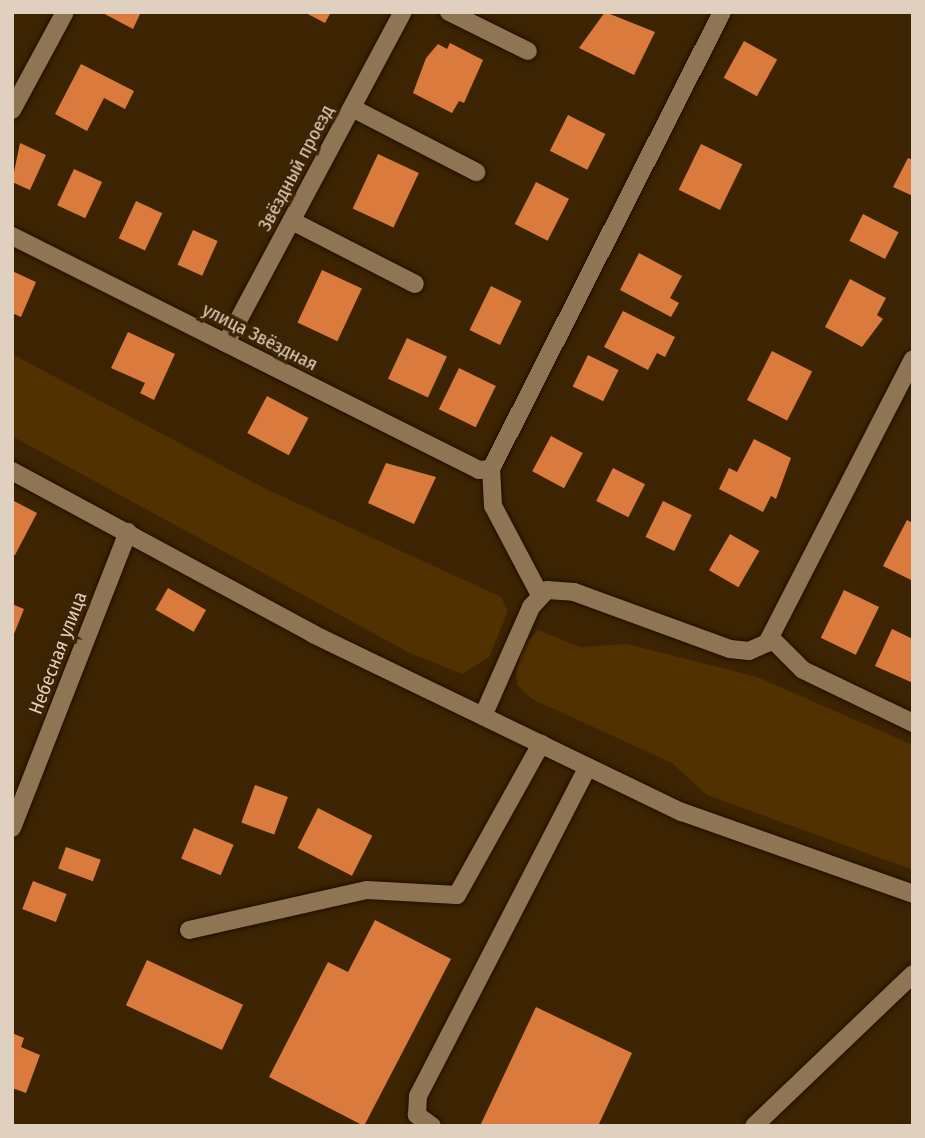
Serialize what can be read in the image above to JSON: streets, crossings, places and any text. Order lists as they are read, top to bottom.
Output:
{
  "streets": {
    "street": ["Звёздный проезд", "улица Звёздная", "Небесная улица"]
  },
  "crossings": [
    ["Звёздный проезд", "улица Звёздная"]
  ]
}
